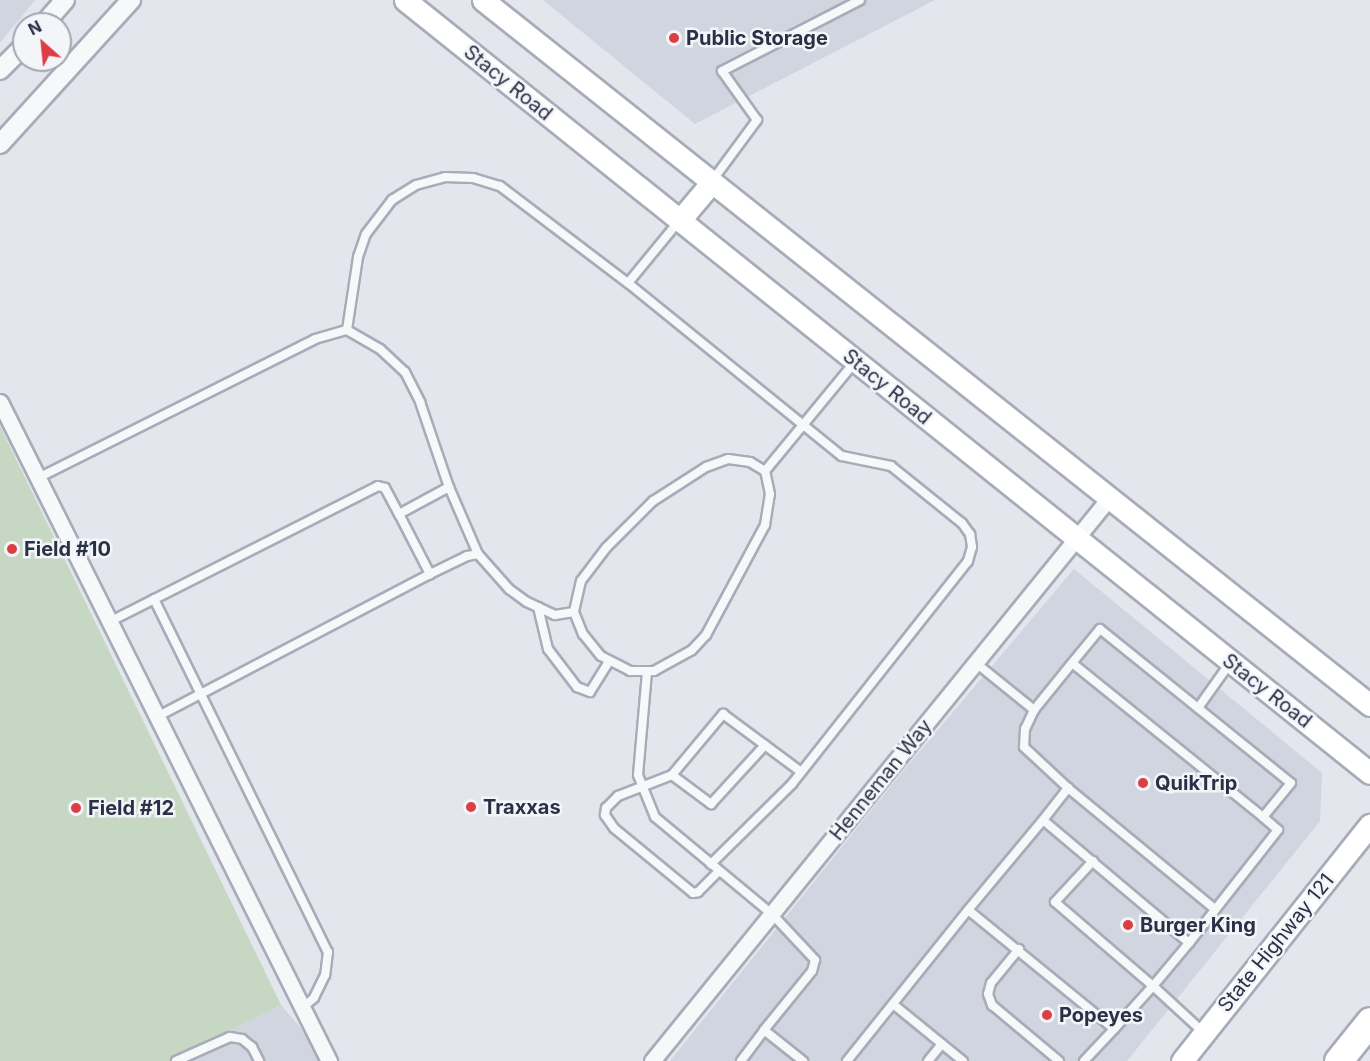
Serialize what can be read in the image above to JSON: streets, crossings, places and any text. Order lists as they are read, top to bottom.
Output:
{
  "streets": {
    "main road": ["Stacy Road", "State Highway 121"],
    "street": ["Henneman Way"]
  },
  "crossings": [
    ["Stacy Road", "Henneman Way"]
  ],
  "places": [
    "Public Storage",
    "Field #10",
    "QuikTrip",
    "Traxxas",
    "Field #12",
    "Burger King",
    "Popeyes"
  ],
  "north": "top left"
}
